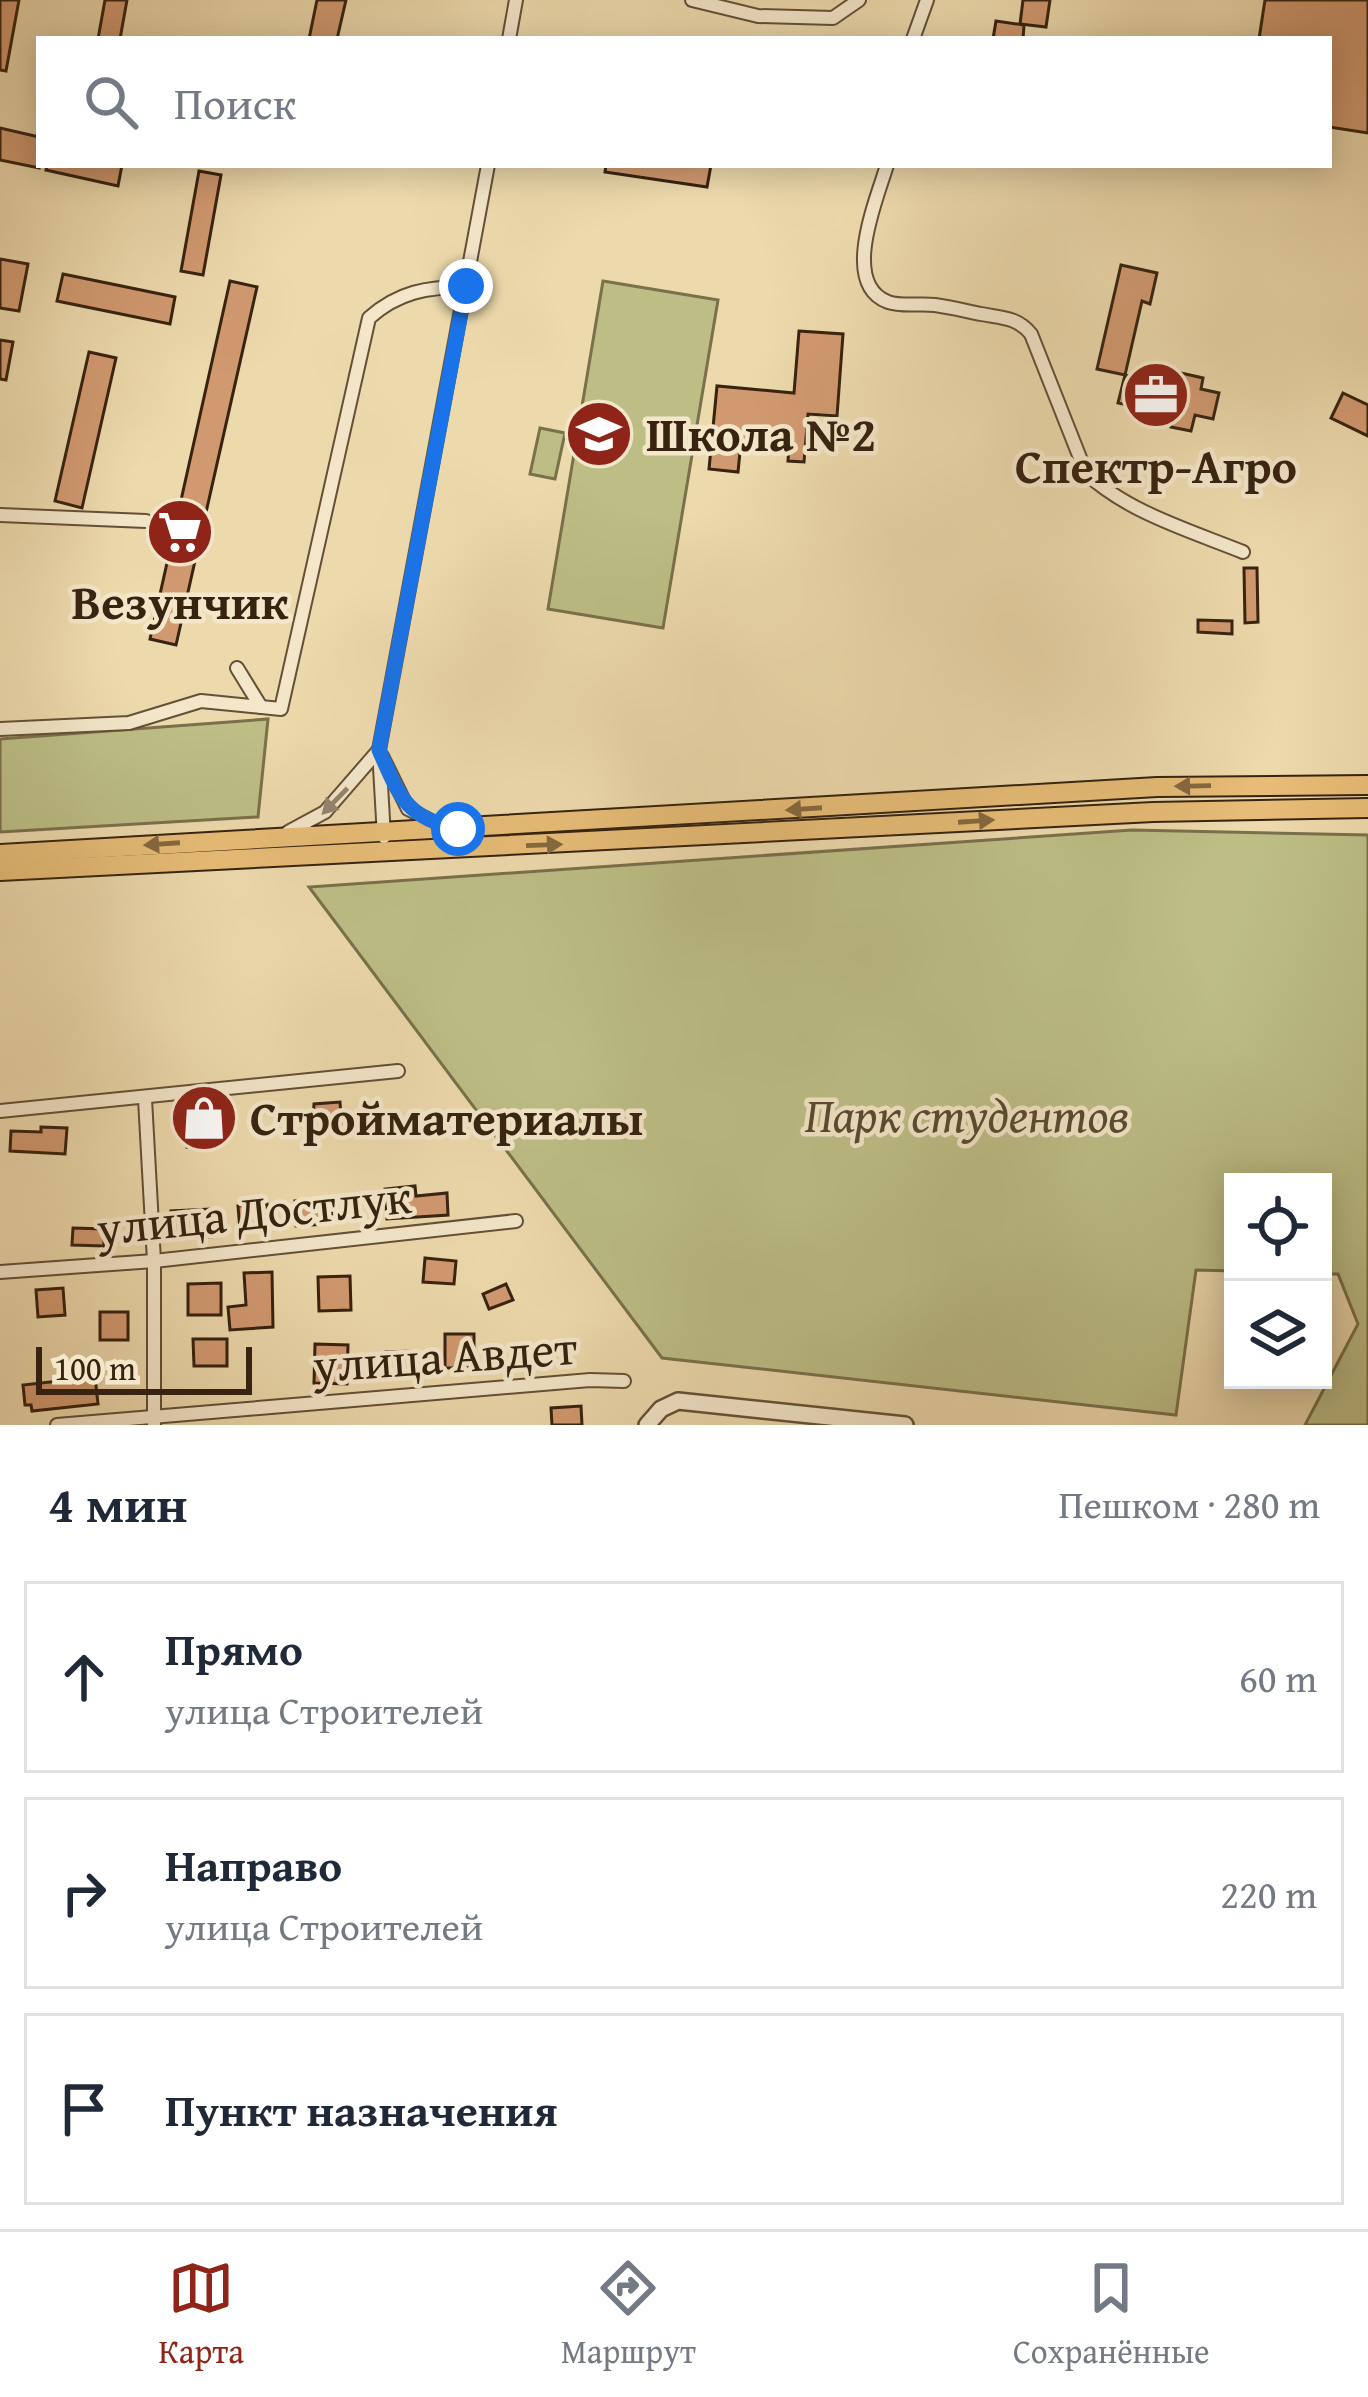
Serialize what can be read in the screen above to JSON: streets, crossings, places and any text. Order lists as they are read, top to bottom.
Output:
{
  "streets": {
    "street": ["улица Достлук", "улица Авдет"]
  },
  "parks": ["Парк студентов"],
  "places": {
    "office": ["Спектр-Агро"],
    "school or university": ["Школа №2"],
    "supermarket": ["Везунчик"],
    "shop": ["Стройматериалы"]
  },
  "scale_bar": "100 m",
  "page": {
    "search": "Поиск",
    "scale": "100 m",
    "heading": ["4 мин", "Пешком · 280 m"],
    "list": [
      ["Прямо", "улица Строителей", "60 m"],
      ["Направо", "улица Строителей", "220 m"],
      "Пункт назначения"
    ],
    "nav": ["Карта", "Маршрут", "Сохранённые"]
  }
}
